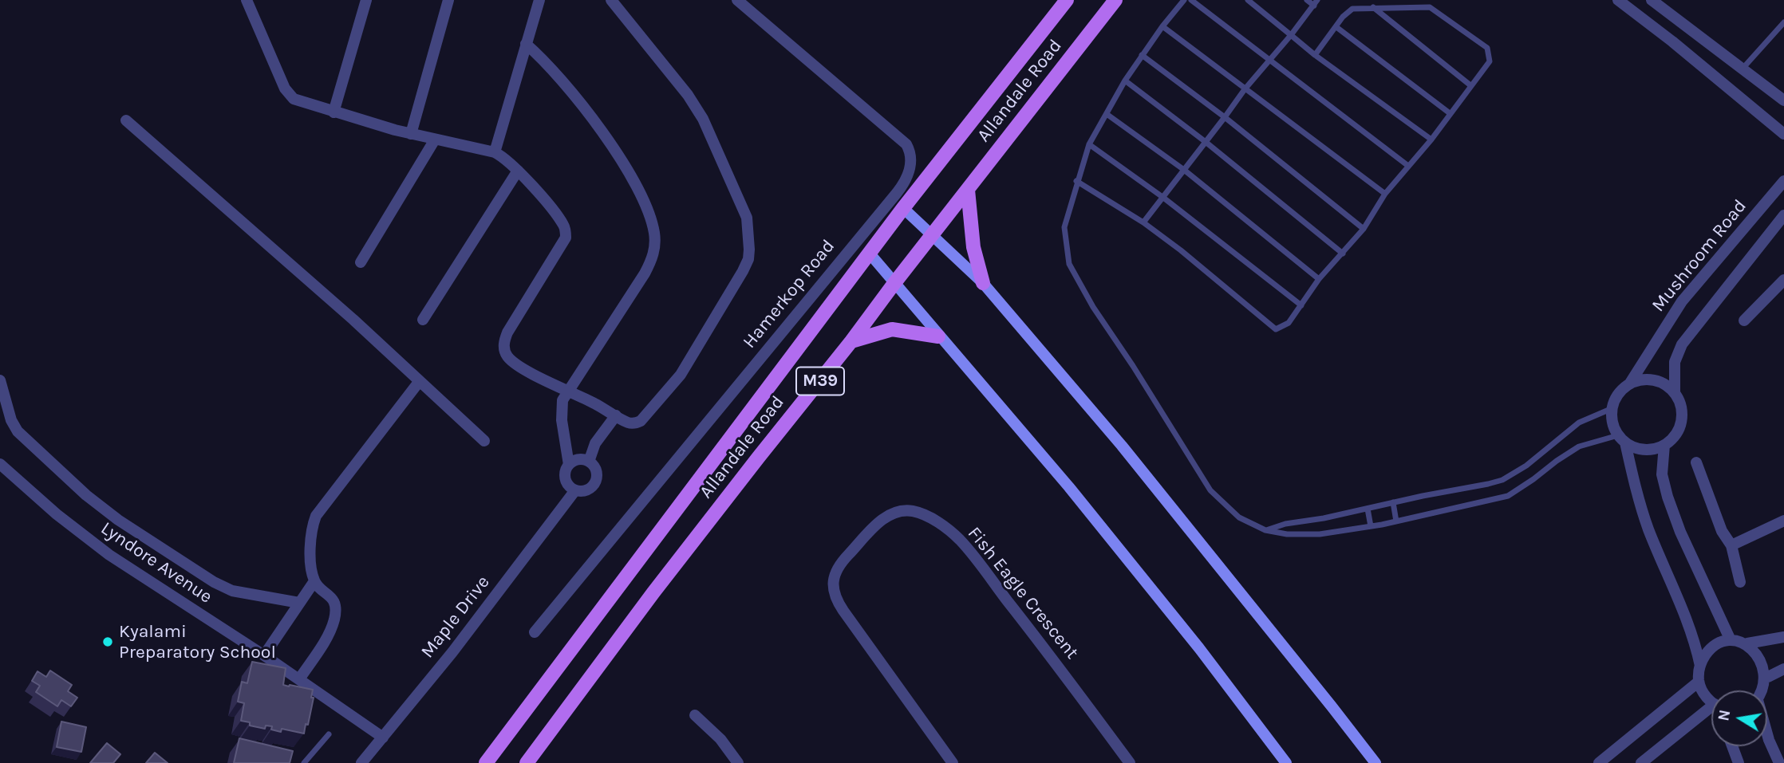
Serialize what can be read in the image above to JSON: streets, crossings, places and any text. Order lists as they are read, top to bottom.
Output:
{
  "streets": {
    "main road": ["Allandale Road", "M39"],
    "street": [
      "Mushroom Road",
      "Hamerkop Road",
      "Lyndore Avenue",
      "Fish Eagle Crescent",
      "Maple Drive"
    ]
  },
  "crossings": [
    ["Lyndore Avenue", "Maple Drive"]
  ],
  "places": ["Kyalami Preparatory School"],
  "north": "left"
}
